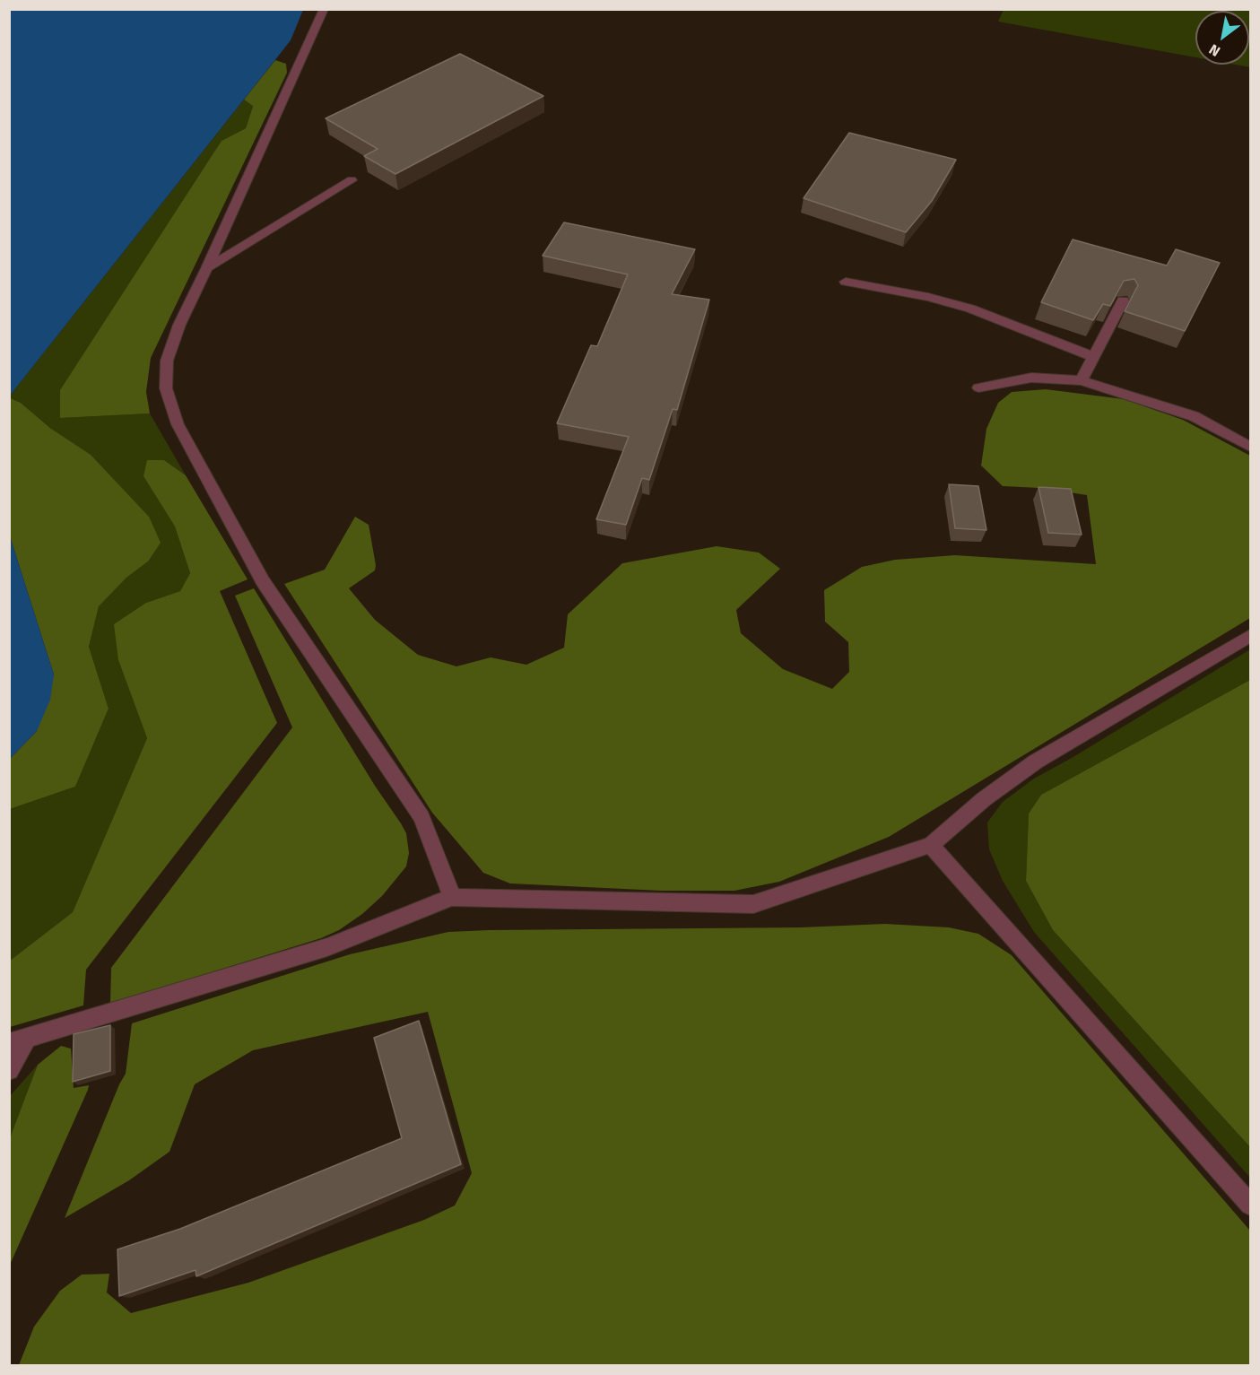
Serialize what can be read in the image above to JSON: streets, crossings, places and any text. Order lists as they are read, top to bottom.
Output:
{
  "north": "bottom left"
}
